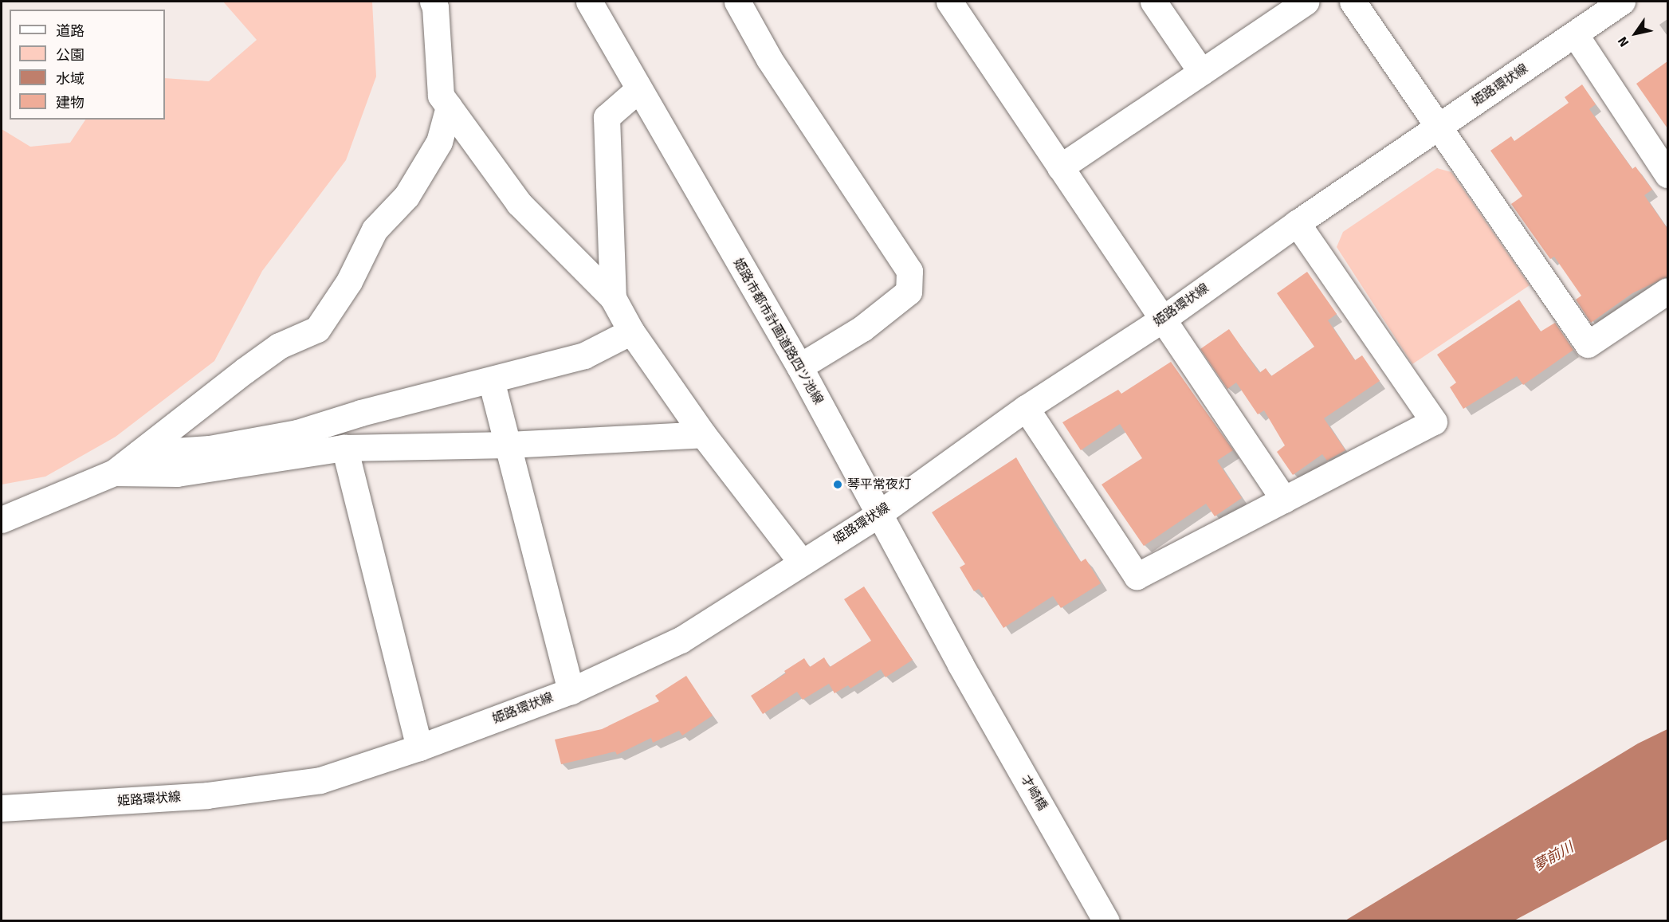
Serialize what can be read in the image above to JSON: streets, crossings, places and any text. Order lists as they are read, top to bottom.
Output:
{
  "streets": {
    "street": ["姫路環状線", "姫路市都市計画道路四ツ池線", "才崎橋"]
  },
  "crossings": [
    ["姫路環状線", "姫路市都市計画道路四ツ池線"],
    ["姫路市都市計画道路四ツ池線", "才崎橋"]
  ],
  "water": ["夢前川"],
  "places": ["琴平常夜灯"],
  "legend": [
    "道路",
    "公園",
    "水域",
    "建物"
  ],
  "north": "bottom left"
}
